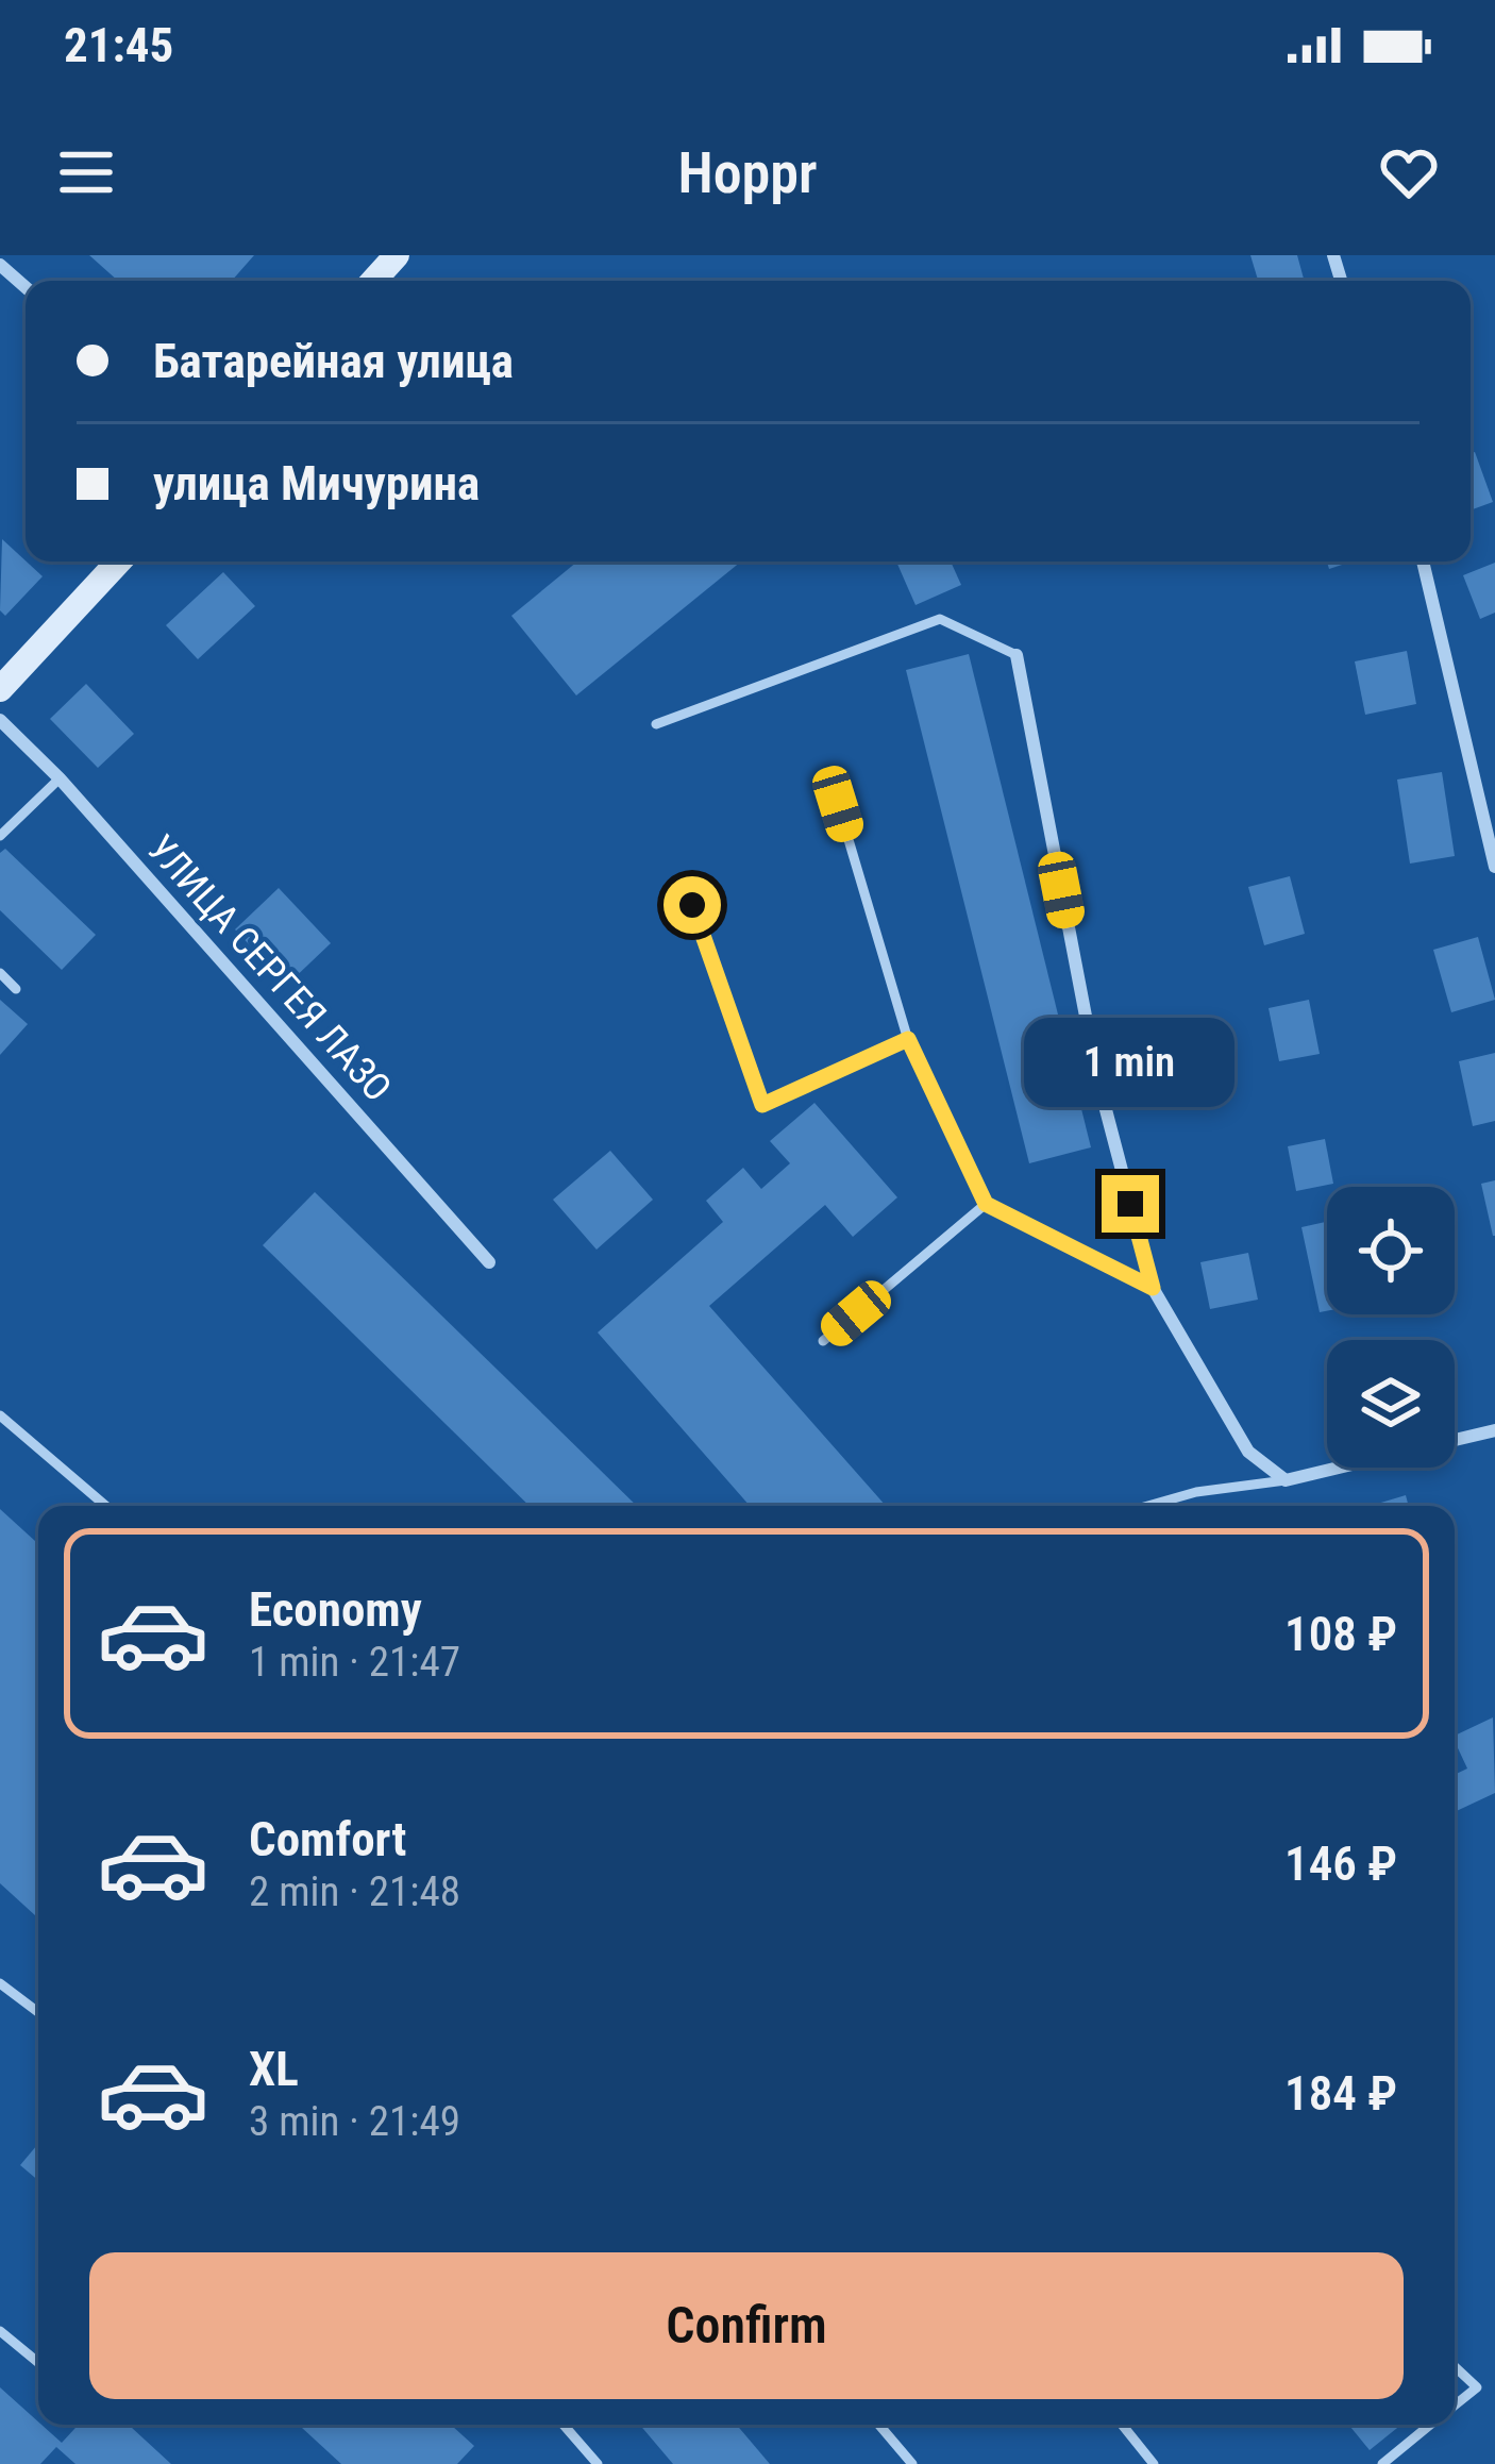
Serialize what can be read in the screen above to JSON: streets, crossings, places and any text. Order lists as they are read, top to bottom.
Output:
{
  "streets": {
    "street": ["УЛИЦА СЕРГЕЯ ЛАЗО"]
  },
  "page": {
    "status": "21:45",
    "header": "Hoppr",
    "banner": ["Батарейная улица", "улица Мичурина"],
    "bubble": "1 min",
    "list": [
      {
        "name": "Economy",
        "note": "1 min · 21:47",
        "value": "108 ₽"
      },
      {
        "name": "Comfort",
        "note": "2 min · 21:48",
        "value": "146 ₽"
      },
      {
        "name": "XL",
        "note": "3 min · 21:49",
        "value": "184 ₽"
      }
    ],
    "buttons": "Confirm"
  }
}
